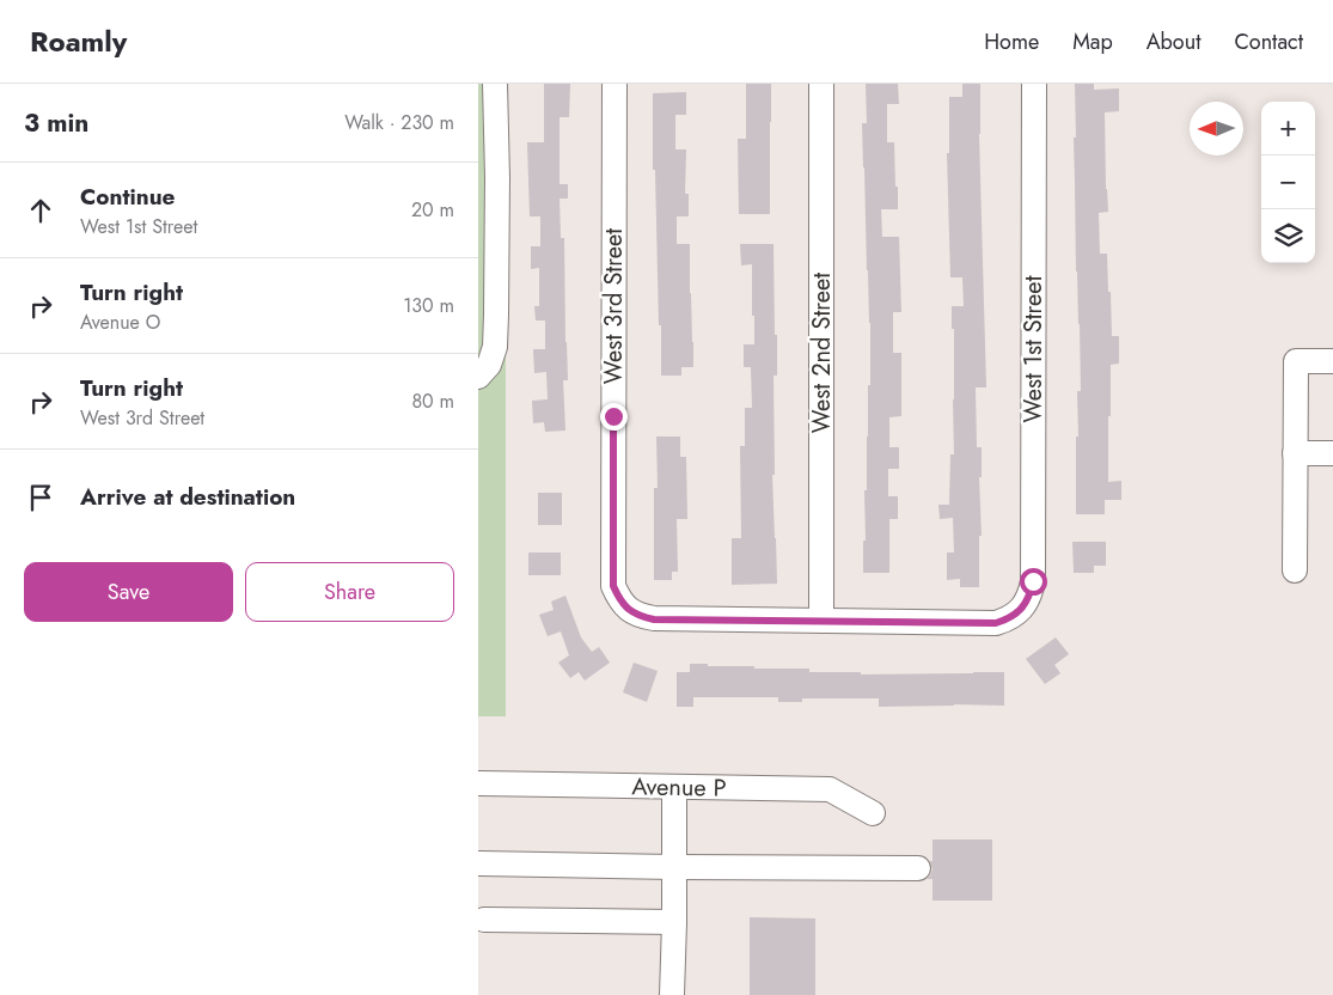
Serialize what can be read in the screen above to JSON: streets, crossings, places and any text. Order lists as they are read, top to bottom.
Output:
{
  "streets": {
    "street": [
      "West 3rd Street",
      "West 1st Street",
      "West 2nd Street",
      "Avenue P"
    ]
  },
  "crossings": [
    ["West 3rd Street", "West 1st Street"],
    ["West 3rd Street", "West 2nd Street"],
    ["West 1st Street", "West 2nd Street"]
  ],
  "north": "left",
  "page": {
    "header": "Roamly",
    "nav": [
      "Home",
      "Map",
      "About",
      "Contact"
    ],
    "heading": ["3 min", "Walk · 230 m"],
    "map_buttons": ["+", "−"],
    "list": [
      ["Continue", "West 1st Street", "20 m"],
      ["Turn right", "Avenue O", "130 m"],
      ["Turn right", "West 3rd Street", "80 m"],
      "Arrive at destination"
    ],
    "buttons": ["Save", "Share"]
  }
}
